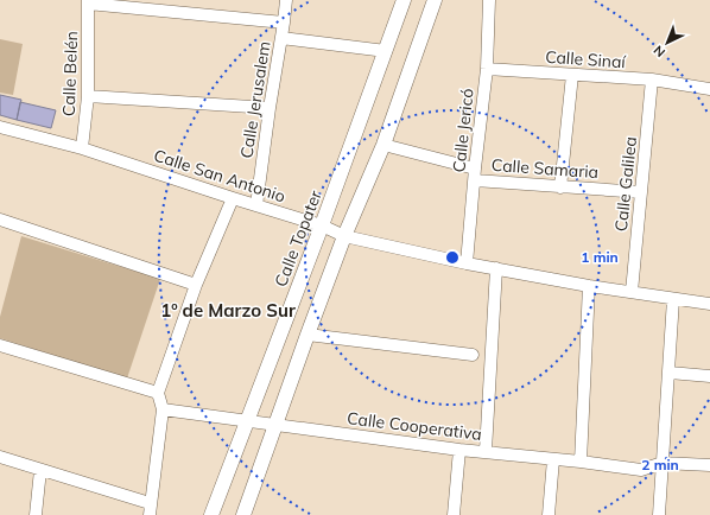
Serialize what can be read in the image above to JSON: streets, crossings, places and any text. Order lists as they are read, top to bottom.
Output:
{
  "streets": {
    "street": [
      "Calle Sinaí",
      "Calle Belén",
      "Calle Jerusalem",
      "Calle Jericó",
      "Calle Samaria",
      "Calle San Antonio",
      "Calle Galilea",
      "Calle Topater",
      "Calle Cooperativa"
    ]
  },
  "crossings": [
    ["Calle Sinaí", "Calle Jericó"],
    ["Calle Sinaí", "Calle Galilea"],
    ["Calle Belén", "Calle San Antonio"],
    ["Calle Jerusalem", "Calle San Antonio"],
    ["Calle Jericó", "Calle Samaria"],
    ["Calle Jericó", "Calle San Antonio"],
    ["Calle Samaria", "Calle Galilea"],
    ["Calle San Antonio", "Calle Galilea"],
    ["Calle San Antonio", "Calle Topater"],
    ["Calle Topater", "Calle Cooperativa"]
  ],
  "districts": ["1º de Marzo Sur"],
  "north": "bottom left",
  "rings": ["1 min", "2 min"]
}
